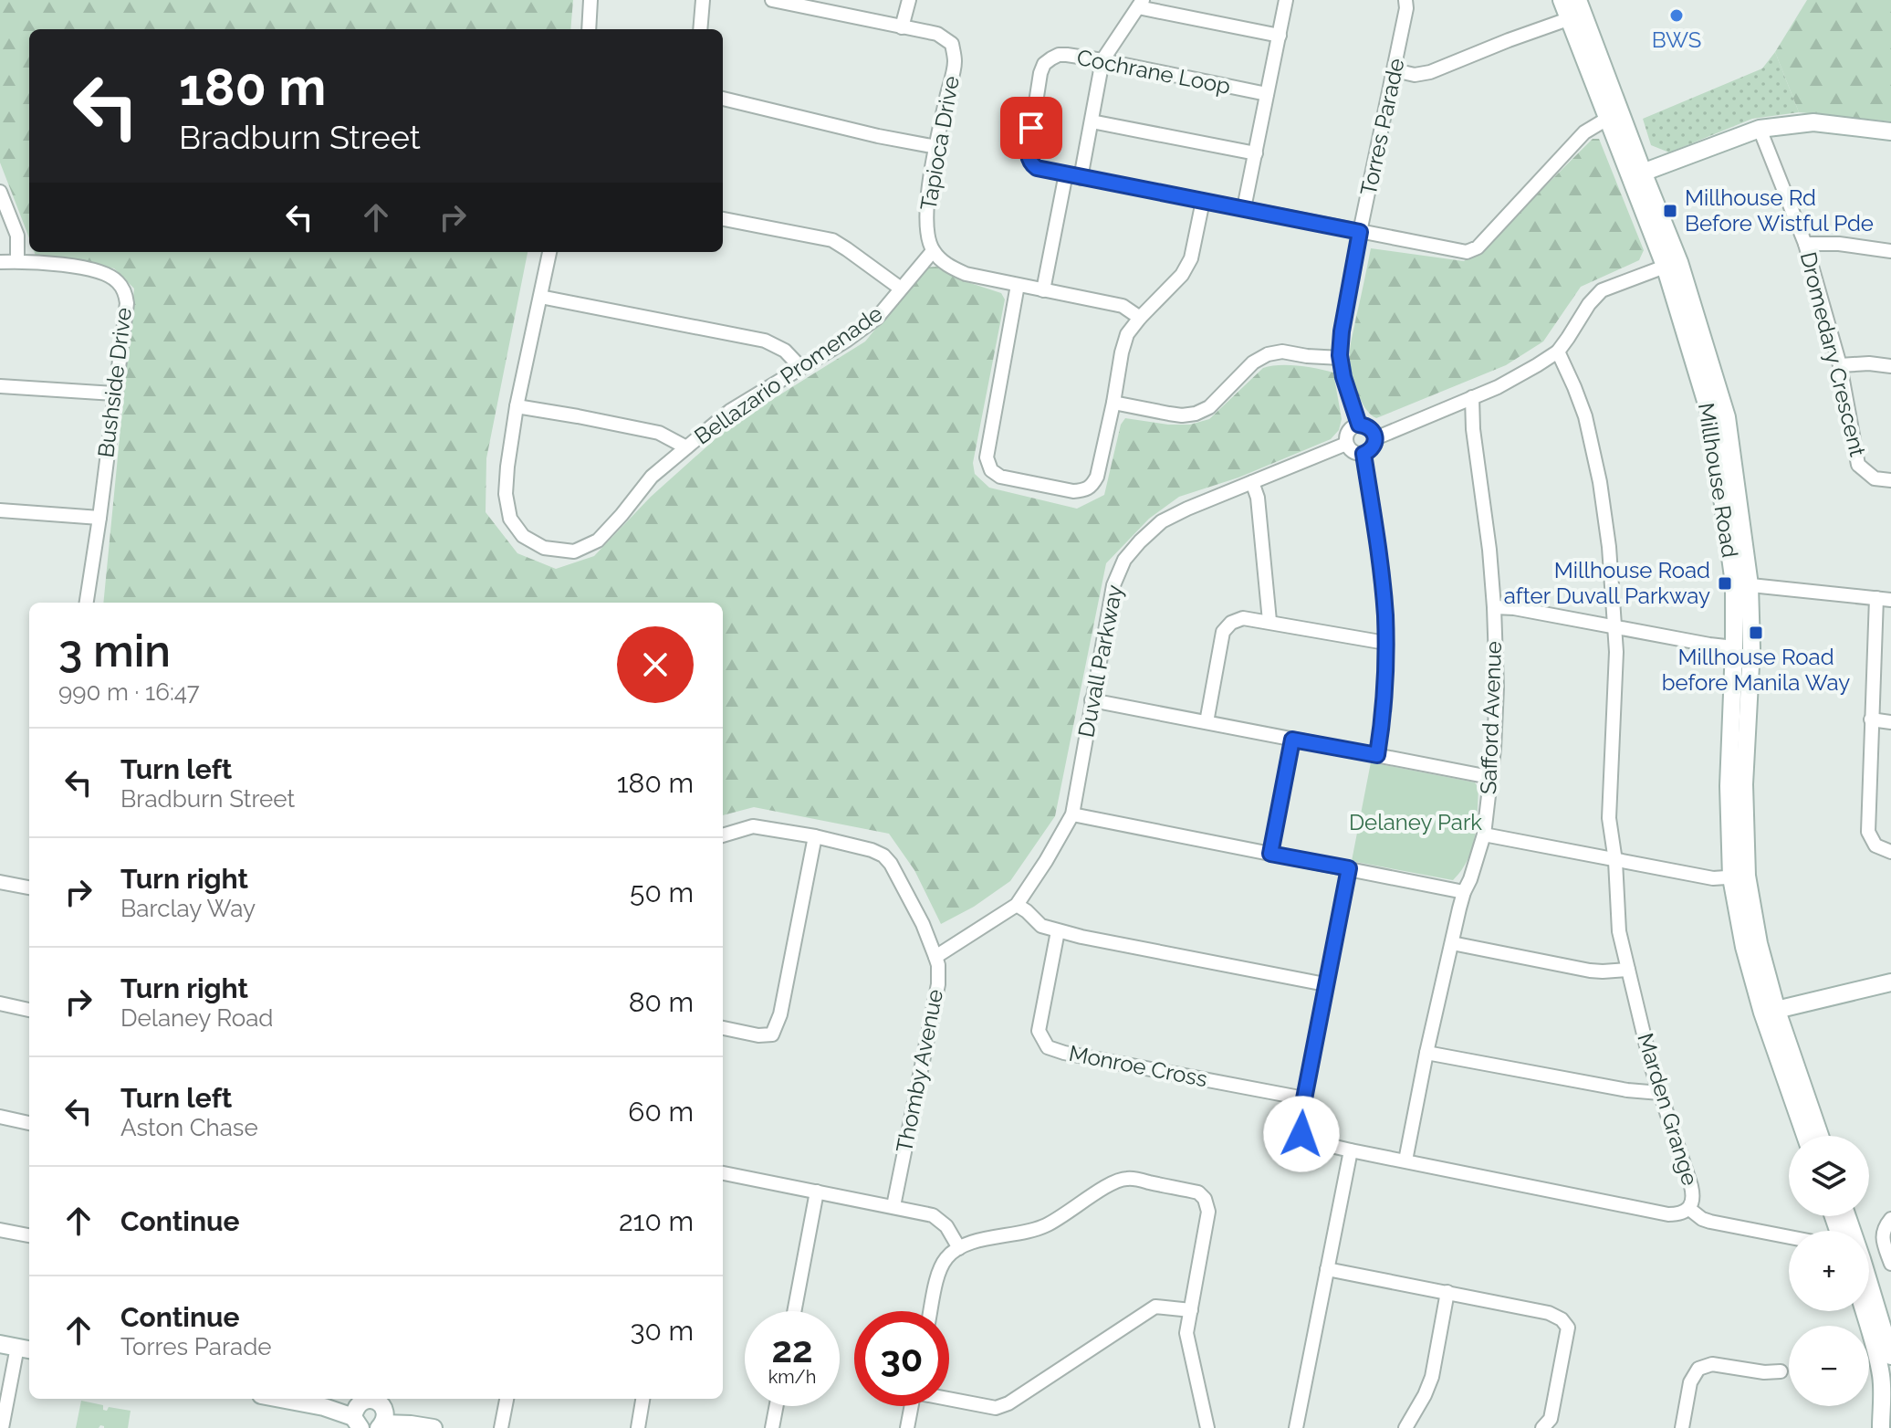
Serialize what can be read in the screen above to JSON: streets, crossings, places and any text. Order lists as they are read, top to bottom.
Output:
{
  "streets": {
    "main road": ["Millhouse Road"],
    "street": [
      "Cochrane Loop",
      "Torres Parade",
      "Tapioca Drive",
      "Dromedary Crescent",
      "Bellazario Promenade",
      "Bushside Drive",
      "Duvall Parkway",
      "Safford Avenue",
      "Monroe Cross",
      "Thomby Avenue",
      "Marden Grange"
    ]
  },
  "crossings": [
    ["Cochrane Loop", "Torres Parade"],
    ["Cochrane Loop", "Millhouse Road"],
    ["Torres Parade", "Duvall Parkway"],
    ["Tapioca Drive", "Bellazario Promenade"],
    ["Duvall Parkway", "Thomby Avenue"],
    ["Safford Avenue", "Marden Grange"],
    ["Monroe Cross", "Marden Grange"]
  ],
  "parks": ["Delaney Park"],
  "places": {
    "other": ["BWS"],
    "transit": ["Millhouse Rd Before Wistful Pde", "Millhouse Road after Duvall Parkway", "Millhouse Road before Manila Way"]
  },
  "page": {
    "turn": ["180 m", "Bradburn Street"],
    "heading": ["3 min", "990 m · 16:47"],
    "list": [
      {
        "name": "Turn left",
        "note": "Bradburn Street",
        "value": "180 m"
      },
      {
        "name": "Turn right",
        "note": "Barclay Way",
        "value": "50 m"
      },
      {
        "name": "Turn right",
        "note": "Delaney Road",
        "value": "80 m"
      },
      {
        "name": "Turn left",
        "note": "Aston Chase",
        "value": "60 m"
      },
      {
        "name": "Continue",
        "value": "210 m"
      },
      {
        "name": "Continue",
        "note": "Torres Parade",
        "value": "30 m"
      }
    ],
    "map_buttons": ["+", "−"],
    "speed": "22 km/h",
    "limit": "30"
  }
}
